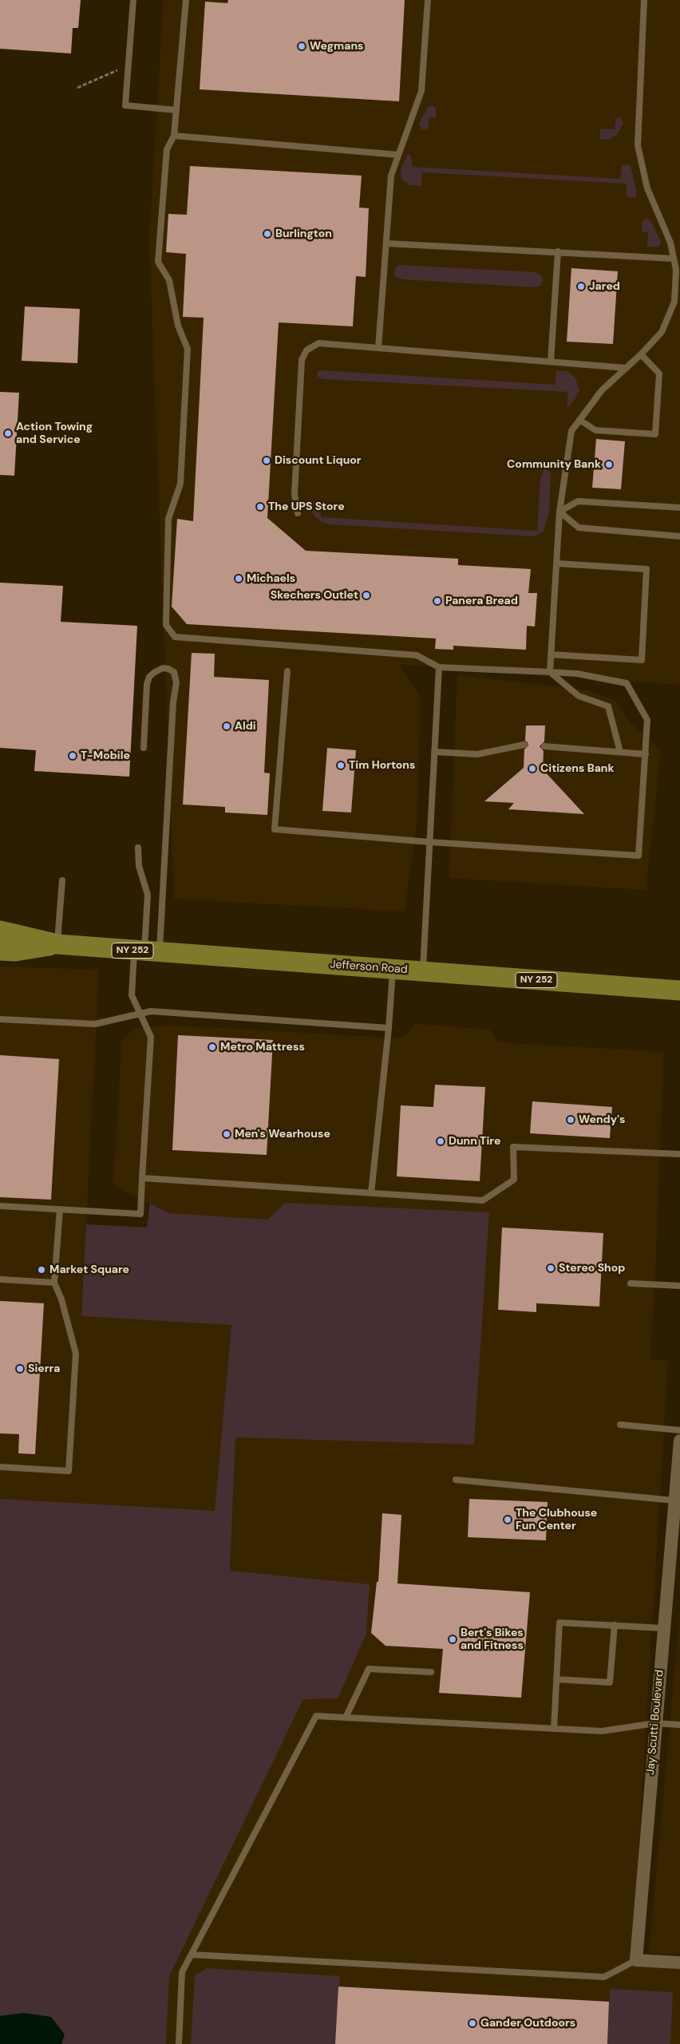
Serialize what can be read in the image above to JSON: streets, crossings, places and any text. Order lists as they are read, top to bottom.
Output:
{
  "streets": {
    "main road": ["NY 252", "Jefferson Road"],
    "street": ["Jay Scutti Boulevard"]
  },
  "places": [
    "Wegmans",
    "Burlington",
    "Jared",
    "Action Towing and Service",
    "Discount Liquor",
    "Community Bank",
    "The UPS Store",
    "Michaels",
    "Skechers Outlet",
    "Panera Bread",
    "Aldi",
    "T-Mobile",
    "Tim Hortons",
    "Citizens Bank",
    "Metro Mattress",
    "Wendy's",
    "Men's Wearhouse",
    "Dunn Tire",
    "Stereo Shop",
    "Market Square",
    "Sierra",
    "The Clubhouse Fun Center",
    "Bert's Bikes and Fitness",
    "Gander Outdoors"
  ]
}
